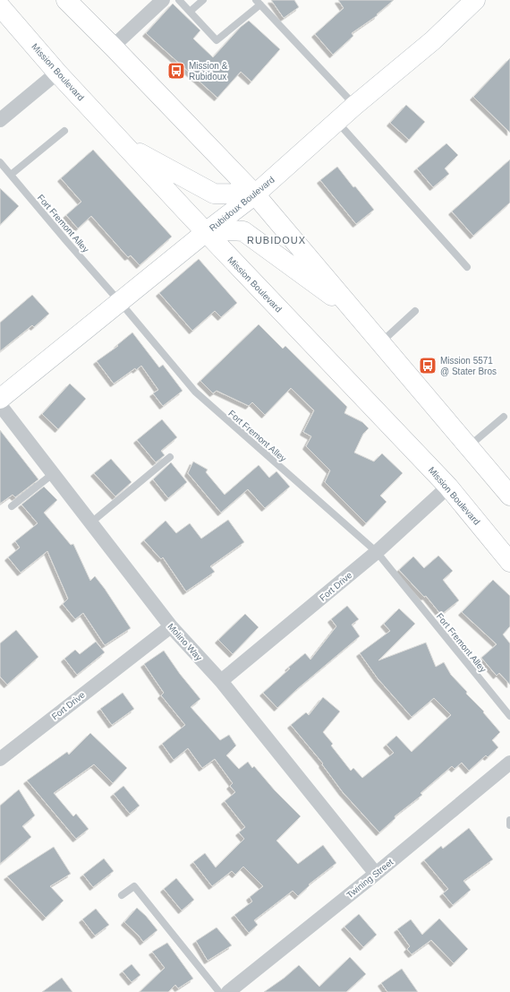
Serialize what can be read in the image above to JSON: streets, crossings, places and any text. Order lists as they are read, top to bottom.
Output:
{
  "streets": {
    "main road": ["Mission Boulevard", "Rubidoux Boulevard"],
    "street": ["Fort Drive", "Molino Way", "Twining Street"],
    "lane": ["Fort Fremont Alley"]
  },
  "crossings": [
    ["Mission Boulevard", "Rubidoux Boulevard"],
    ["Mission Boulevard", "Fort Drive"],
    ["Rubidoux Boulevard", "Fort Fremont Alley"],
    ["Fort Fremont Alley", "Fort Drive"],
    ["Fort Drive", "Molino Way"],
    ["Molino Way", "Twining Street"]
  ],
  "districts": ["RUBIDOUX"],
  "places": {
    "bus stop": ["Mission & Rubidoux", "Mission 5571 @ Stater Bros"]
  }
}
